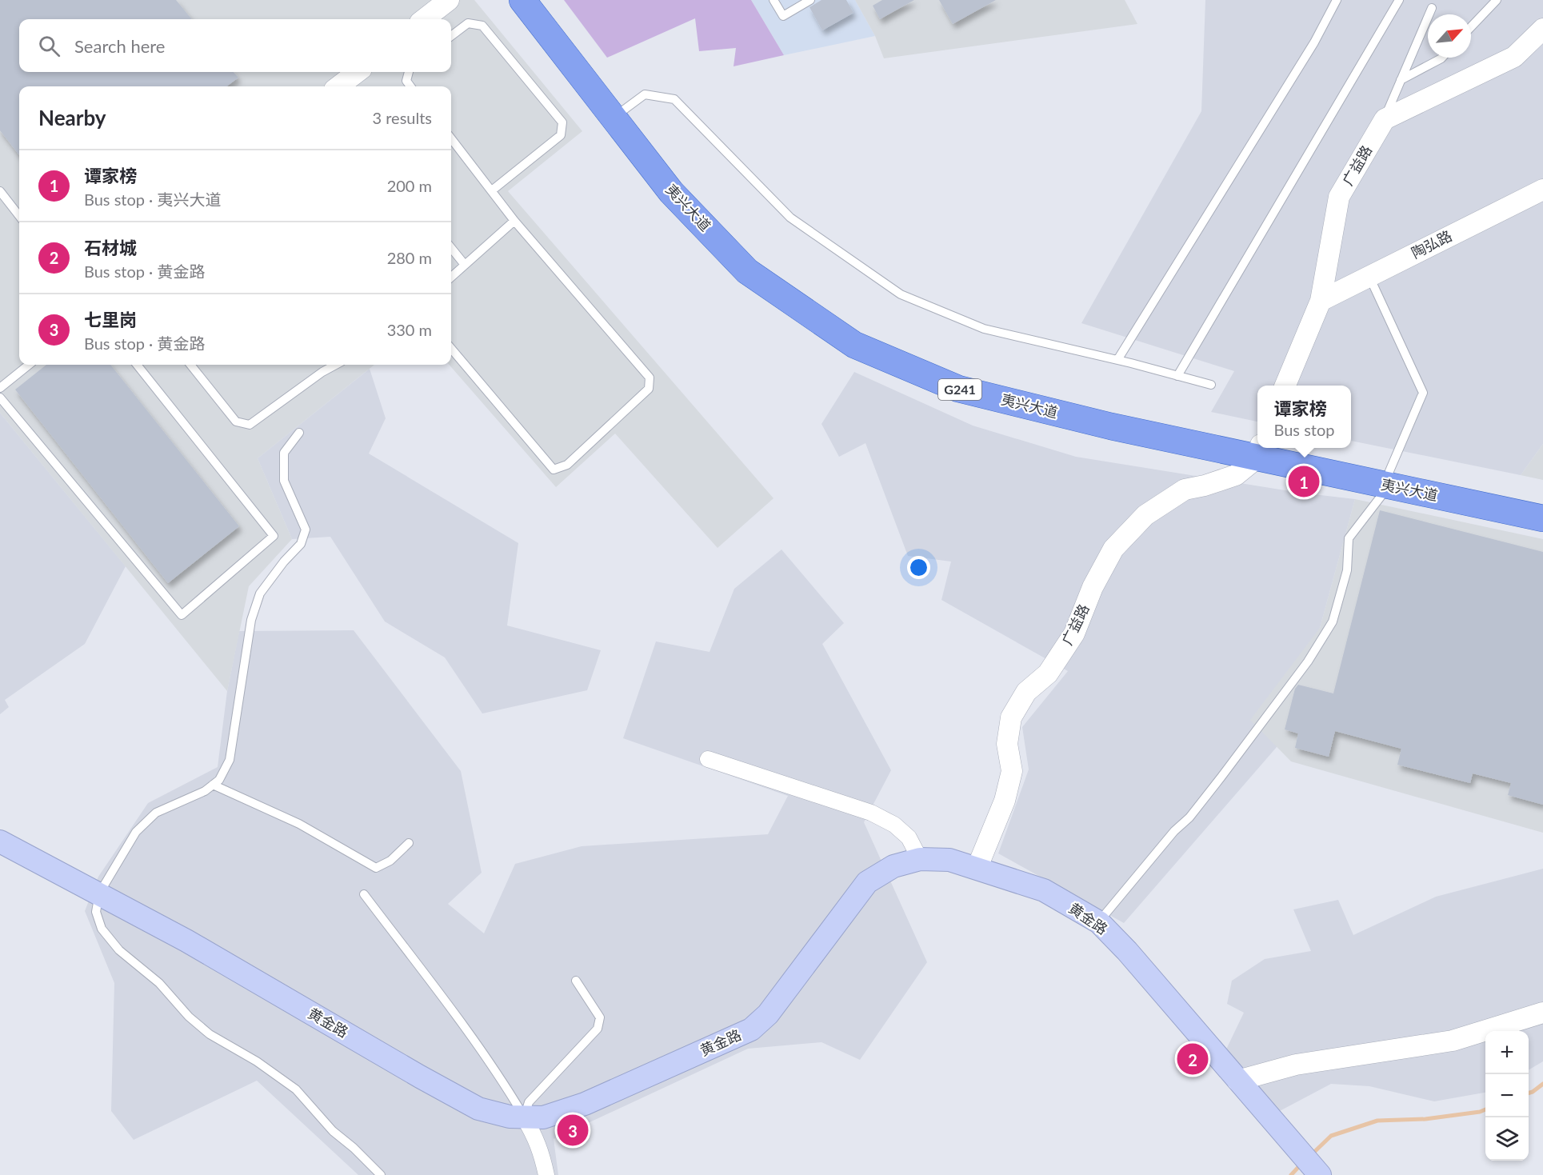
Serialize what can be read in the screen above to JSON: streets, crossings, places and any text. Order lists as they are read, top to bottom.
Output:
{
  "streets": {
    "highway": ["夷兴大道", "G241"],
    "main road": ["黄金路"],
    "street": ["广益路", "陶弘路"]
  },
  "crossings": [
    ["广益路", "夷兴大道"],
    ["广益路", "陶弘路"],
    ["广益路", "黄金路"]
  ],
  "north": "top right",
  "page": {
    "search": "Search here",
    "heading": ["Nearby", "3 results"],
    "list": [
      {
        "mark": "1",
        "name": "谭家榜",
        "note": "Bus stop · 夷兴大道",
        "value": "200 m"
      },
      {
        "mark": "2",
        "name": "石材城",
        "note": "Bus stop · 黄金路",
        "value": "280 m"
      },
      {
        "mark": "3",
        "name": "七里岗",
        "note": "Bus stop · 黄金路",
        "value": "330 m"
      }
    ],
    "popup": ["谭家榜", "Bus stop"],
    "pins": ["1", "2", "3"],
    "map_buttons": ["+", "−"]
  }
}
